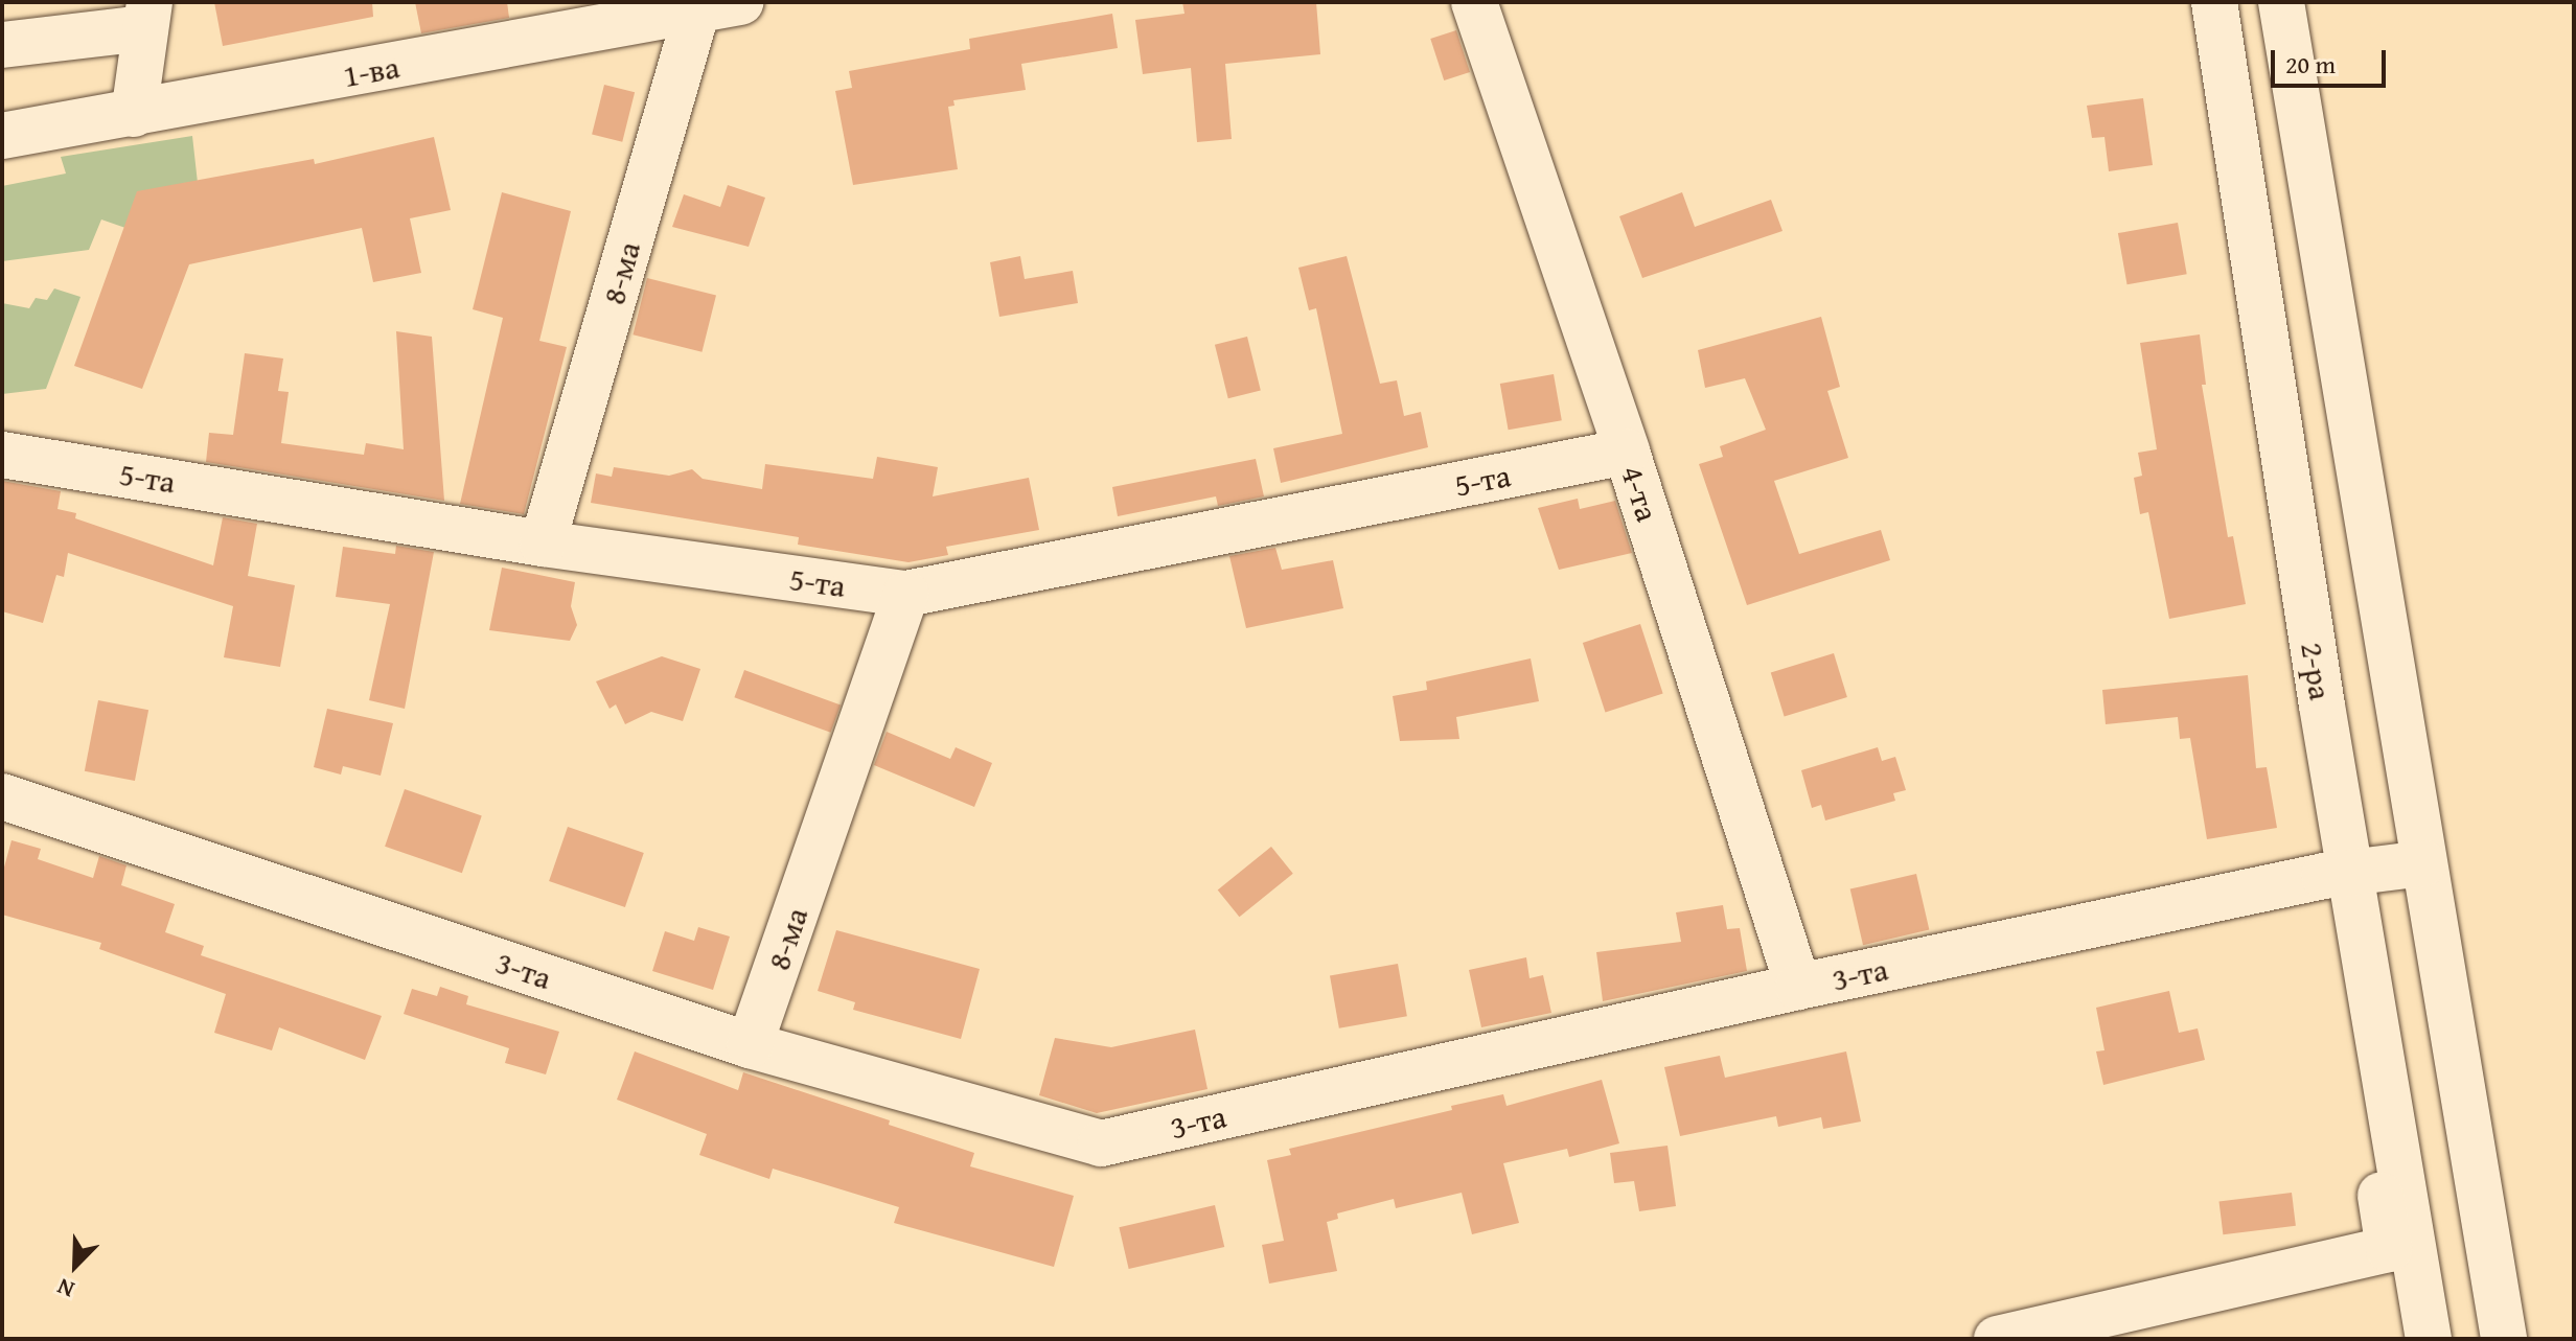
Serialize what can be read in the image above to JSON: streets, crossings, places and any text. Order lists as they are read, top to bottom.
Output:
{
  "streets": {
    "street": [
      "1-ва",
      "8-ма",
      "5-та",
      "4-та",
      "2-ра",
      "3-та"
    ]
  },
  "crossings": [
    ["1-ва", "8-ма"],
    ["8-ма", "5-та"],
    ["8-ма", "3-та"],
    ["5-та", "4-та"],
    ["4-та", "3-та"],
    ["2-ра", "3-та"]
  ],
  "scale_bar": "20 m",
  "north": "bottom left"
}
